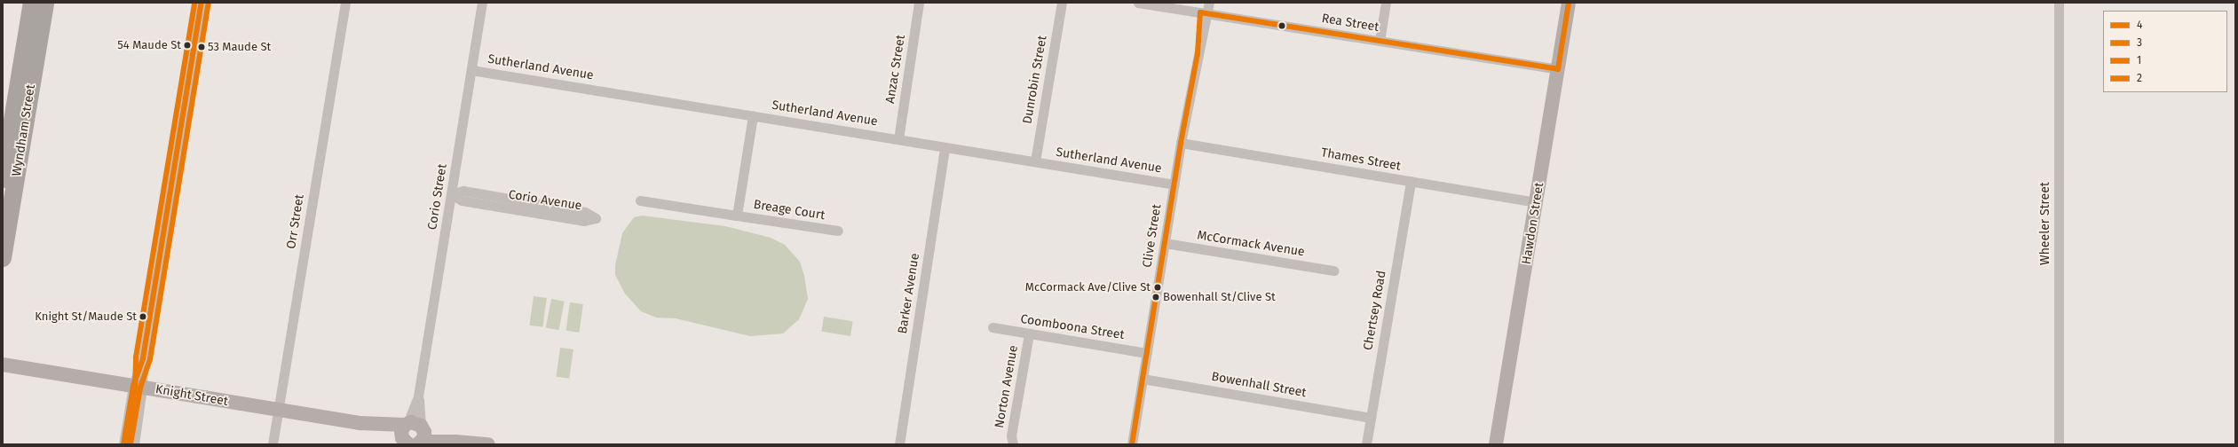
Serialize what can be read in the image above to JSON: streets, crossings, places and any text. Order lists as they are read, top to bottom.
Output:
{
  "streets": {
    "highway": ["Wyndham Street"],
    "street": [
      "Rea Street",
      "Sutherland Avenue",
      "Anzac Street",
      "Dunrobin Street",
      "Thames Street",
      "Corio Street",
      "Corio Avenue",
      "Breage Court",
      "Orr Street",
      "Hawdon Street",
      "Wheeler Street",
      "Clive Street",
      "McCormack Avenue",
      "Barker Avenue",
      "Chertsey Road",
      "Coomboona Street",
      "Bowenhall Street",
      "Norton Avenue",
      "Knight Street"
    ]
  },
  "crossings": [
    ["Rea Street", "Hawdon Street"],
    ["Rea Street", "Clive Street"],
    ["Sutherland Avenue", "Anzac Street"],
    ["Sutherland Avenue", "Dunrobin Street"],
    ["Sutherland Avenue", "Corio Street"],
    ["Sutherland Avenue", "Breage Court"],
    ["Sutherland Avenue", "Clive Street"],
    ["Sutherland Avenue", "Barker Avenue"],
    ["Thames Street", "Hawdon Street"],
    ["Thames Street", "Clive Street"],
    ["Thames Street", "Chertsey Road"],
    ["Corio Street", "Corio Avenue"],
    ["Corio Street", "Knight Street"],
    ["Orr Street", "Knight Street"],
    ["Clive Street", "McCormack Avenue"],
    ["Clive Street", "Coomboona Street"],
    ["Clive Street", "Bowenhall Street"],
    ["Chertsey Road", "Bowenhall Street"],
    ["Coomboona Street", "Norton Avenue"]
  ],
  "places": [
    "54 Maude St",
    "53 Maude St",
    "McCormack Ave/Clive St",
    "Bowenhall St/Clive St",
    "Knight St/Maude St"
  ],
  "lines": [
    "transit line 4",
    "transit line 3",
    "transit line 2",
    "transit line 1"
  ],
  "legend": [
    "4",
    "3",
    "1",
    "2"
  ]
}
